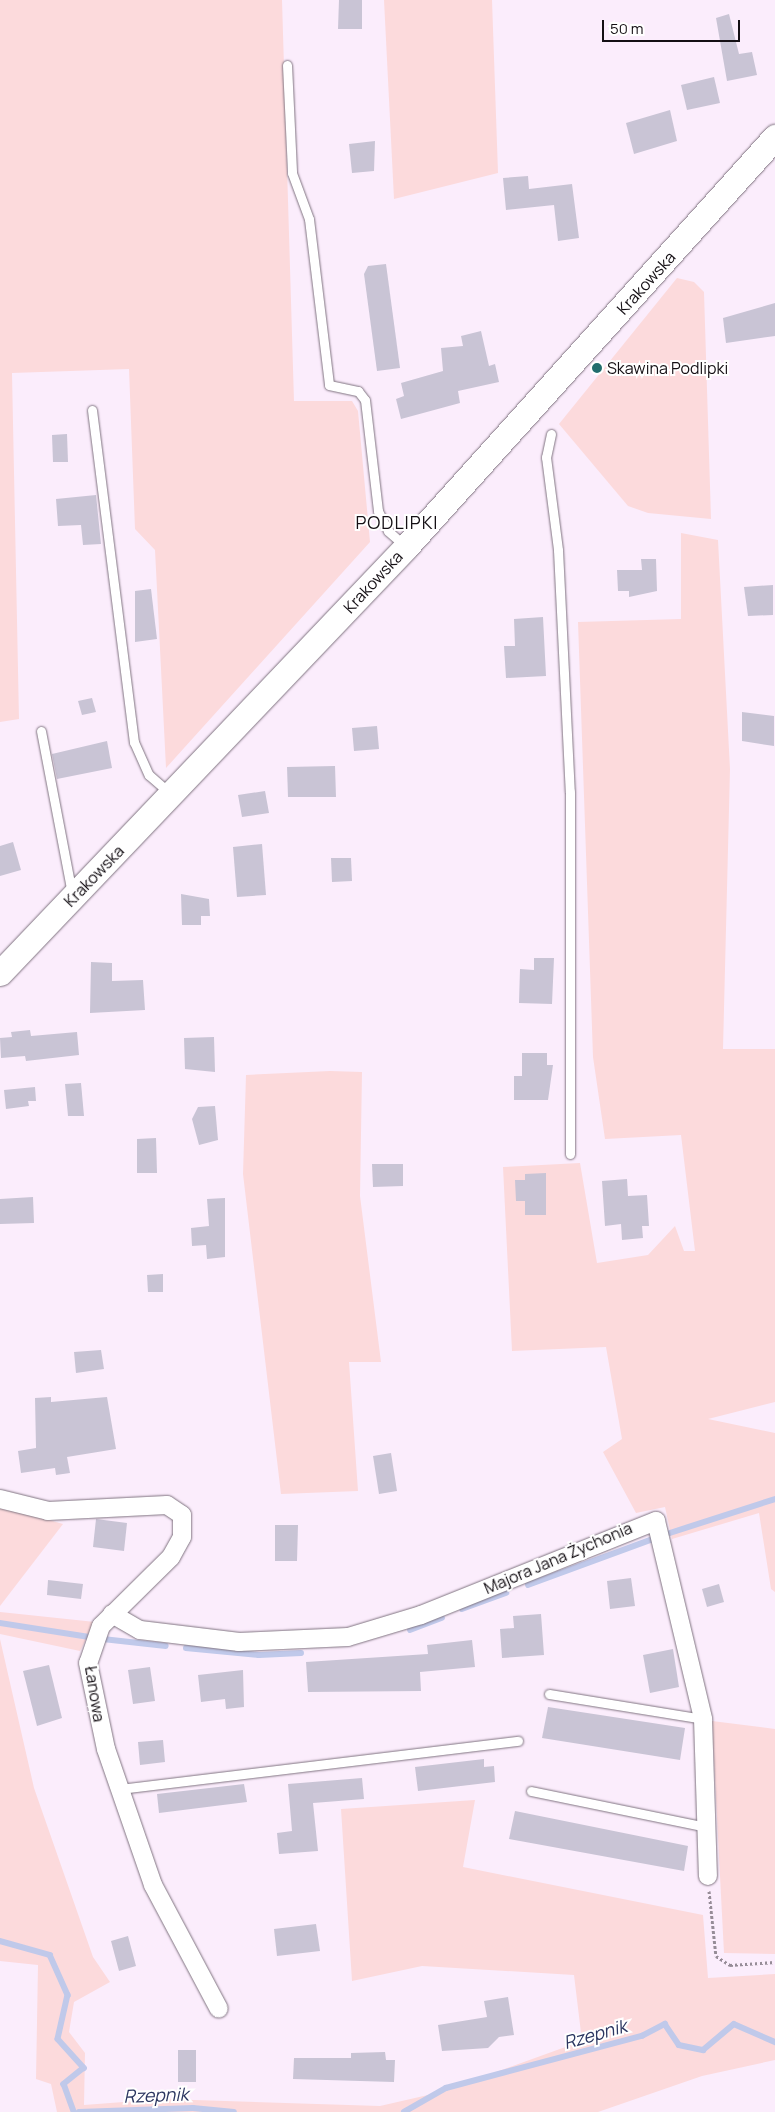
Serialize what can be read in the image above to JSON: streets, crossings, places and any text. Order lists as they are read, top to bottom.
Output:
{
  "streets": {
    "main road": ["Krakowska"],
    "street": ["Majora Jana Żychonia", "Łanowa"]
  },
  "crossings": [
    ["Majora Jana Żychonia", "Łanowa"]
  ],
  "districts": ["PODLIPKI"],
  "water": ["Rzepnik"],
  "places": ["Skawina Podlipki"],
  "scale_bar": "50 m"
}
